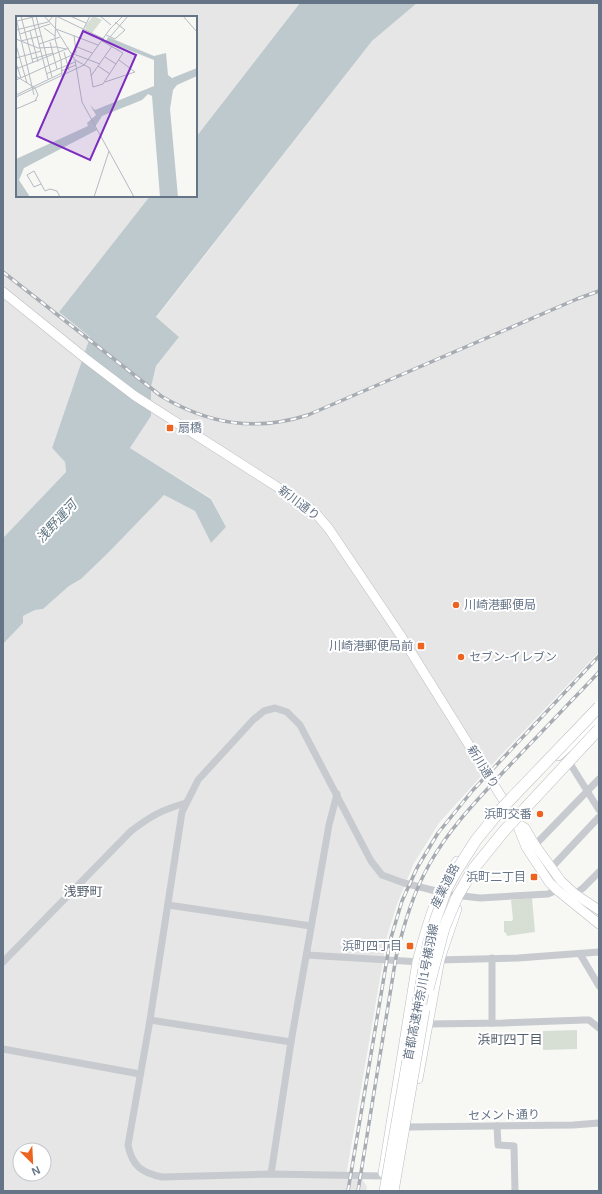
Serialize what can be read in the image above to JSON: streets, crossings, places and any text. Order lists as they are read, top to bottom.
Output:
{
  "streets": {
    "highway": ["首都高速神奈川1号横羽線"],
    "main road": ["新川通り", "産業道路"],
    "street": ["セメント通り"]
  },
  "crossings": [
    ["新川通り", "産業道路"],
    ["産業道路", "セメント通り"]
  ],
  "districts": ["浅野町", "浜町四丁目"],
  "water": ["浅野運河"],
  "places": {
    "transit": [
      "扇橋",
      "川崎港郵便局前",
      "浜町二丁目",
      "浜町四丁目"
    ],
    "other": ["川崎港郵便局", "セブン-イレブン", "浜町交番"]
  },
  "north": "bottom right"
}
